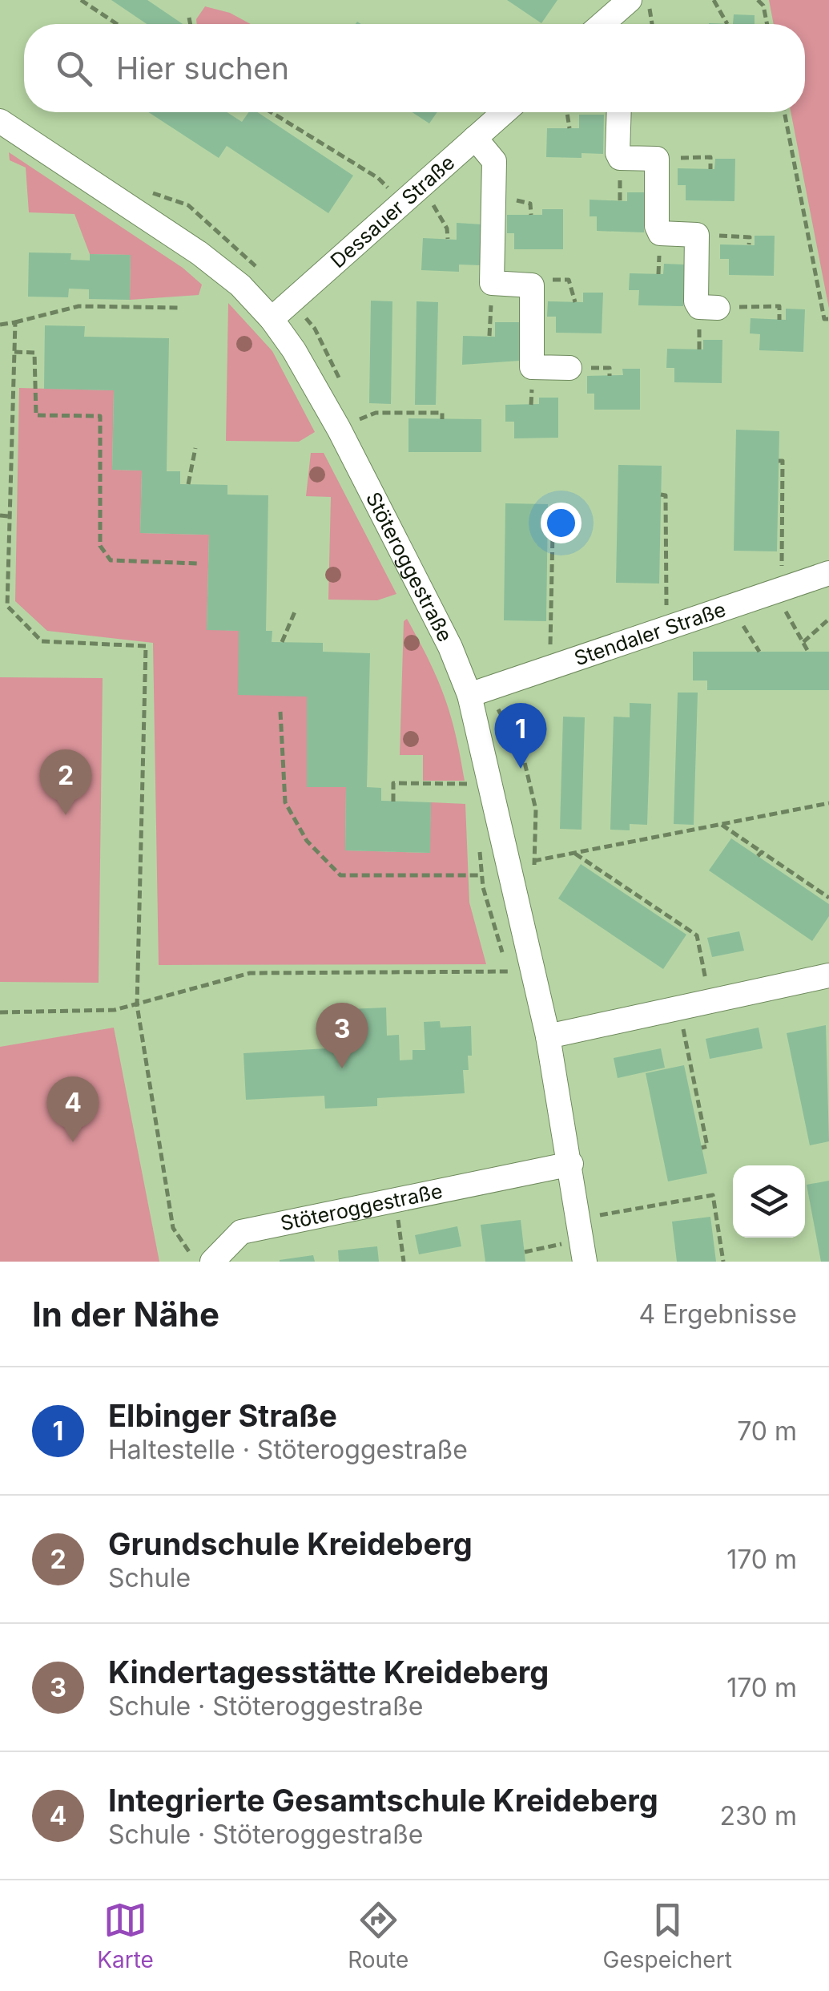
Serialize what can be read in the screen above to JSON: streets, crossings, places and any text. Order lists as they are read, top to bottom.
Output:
{
  "streets": {
    "street": ["Dessauer Straße", "Stöteroggestraße", "Stendaler Straße"]
  },
  "crossings": [
    ["Dessauer Straße", "Stöteroggestraße"],
    ["Stöteroggestraße", "Stendaler Straße"]
  ],
  "page": {
    "search": "Hier suchen",
    "pins": [
      "1",
      "2",
      "3",
      "4"
    ],
    "heading": ["In der Nähe", "4 Ergebnisse"],
    "list": [
      {
        "mark": "1",
        "name": "Elbinger Straße",
        "note": "Haltestelle · Stöteroggestraße",
        "value": "70 m"
      },
      {
        "mark": "2",
        "name": "Grundschule Kreideberg",
        "note": "Schule",
        "value": "170 m"
      },
      {
        "mark": "3",
        "name": "Kindertagesstätte Kreideberg",
        "note": "Schule · Stöteroggestraße",
        "value": "170 m"
      },
      {
        "mark": "4",
        "name": "Integrierte Gesamtschule Kreideberg",
        "note": "Schule · Stöteroggestraße",
        "value": "230 m"
      }
    ],
    "nav": ["Karte", "Route", "Gespeichert"]
  }
}
